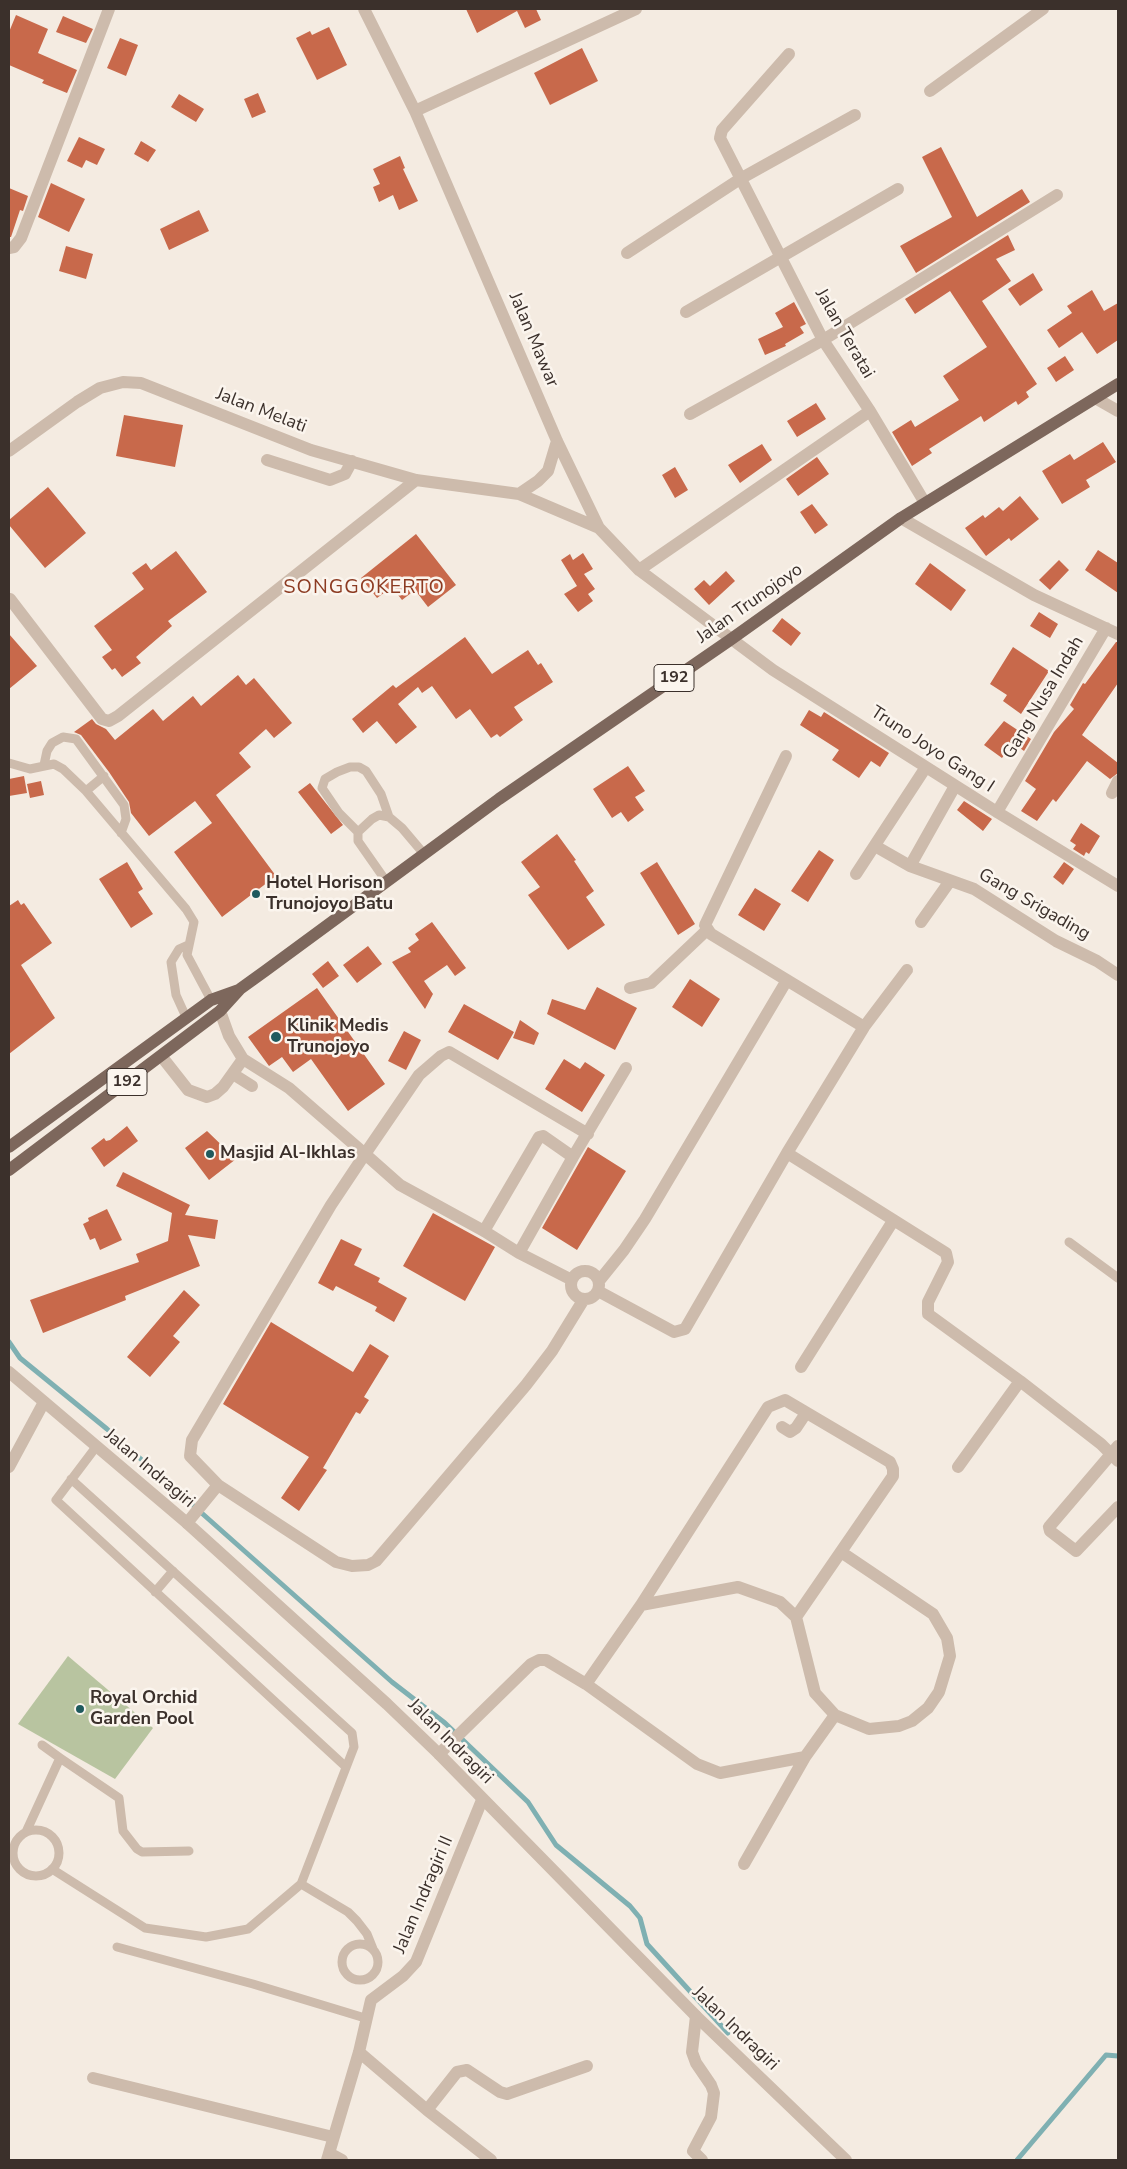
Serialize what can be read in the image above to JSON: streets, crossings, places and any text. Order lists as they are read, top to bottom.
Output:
{
  "streets": {
    "main road": ["Jalan Trunojoyo", "192"],
    "street": [
      "Jalan Teratai",
      "Jalan Mawar",
      "Jalan Melati",
      "Gang Nusa Indah",
      "Truno Joyo Gang I",
      "Gang Srigading",
      "Jalan Indragiri",
      "Jalan Indragiri II"
    ]
  },
  "crossings": [
    ["Jalan Teratai", "Jalan Trunojoyo"],
    ["Jalan Mawar", "Jalan Melati"],
    ["Jalan Mawar", "Jalan Trunojoyo"],
    ["Jalan Mawar", "Truno Joyo Gang I"],
    ["Jalan Trunojoyo", "Truno Joyo Gang I"],
    ["Gang Nusa Indah", "Truno Joyo Gang I"],
    ["Jalan Indragiri", "Jalan Indragiri II"]
  ],
  "districts": ["SONGGOKERTO"],
  "places": [
    "Hotel Horison Trunojoyo Batu",
    "Klinik Medis Trunojoyo",
    "Masjid Al-Ikhlas",
    "Royal Orchid Garden Pool"
  ]
}
